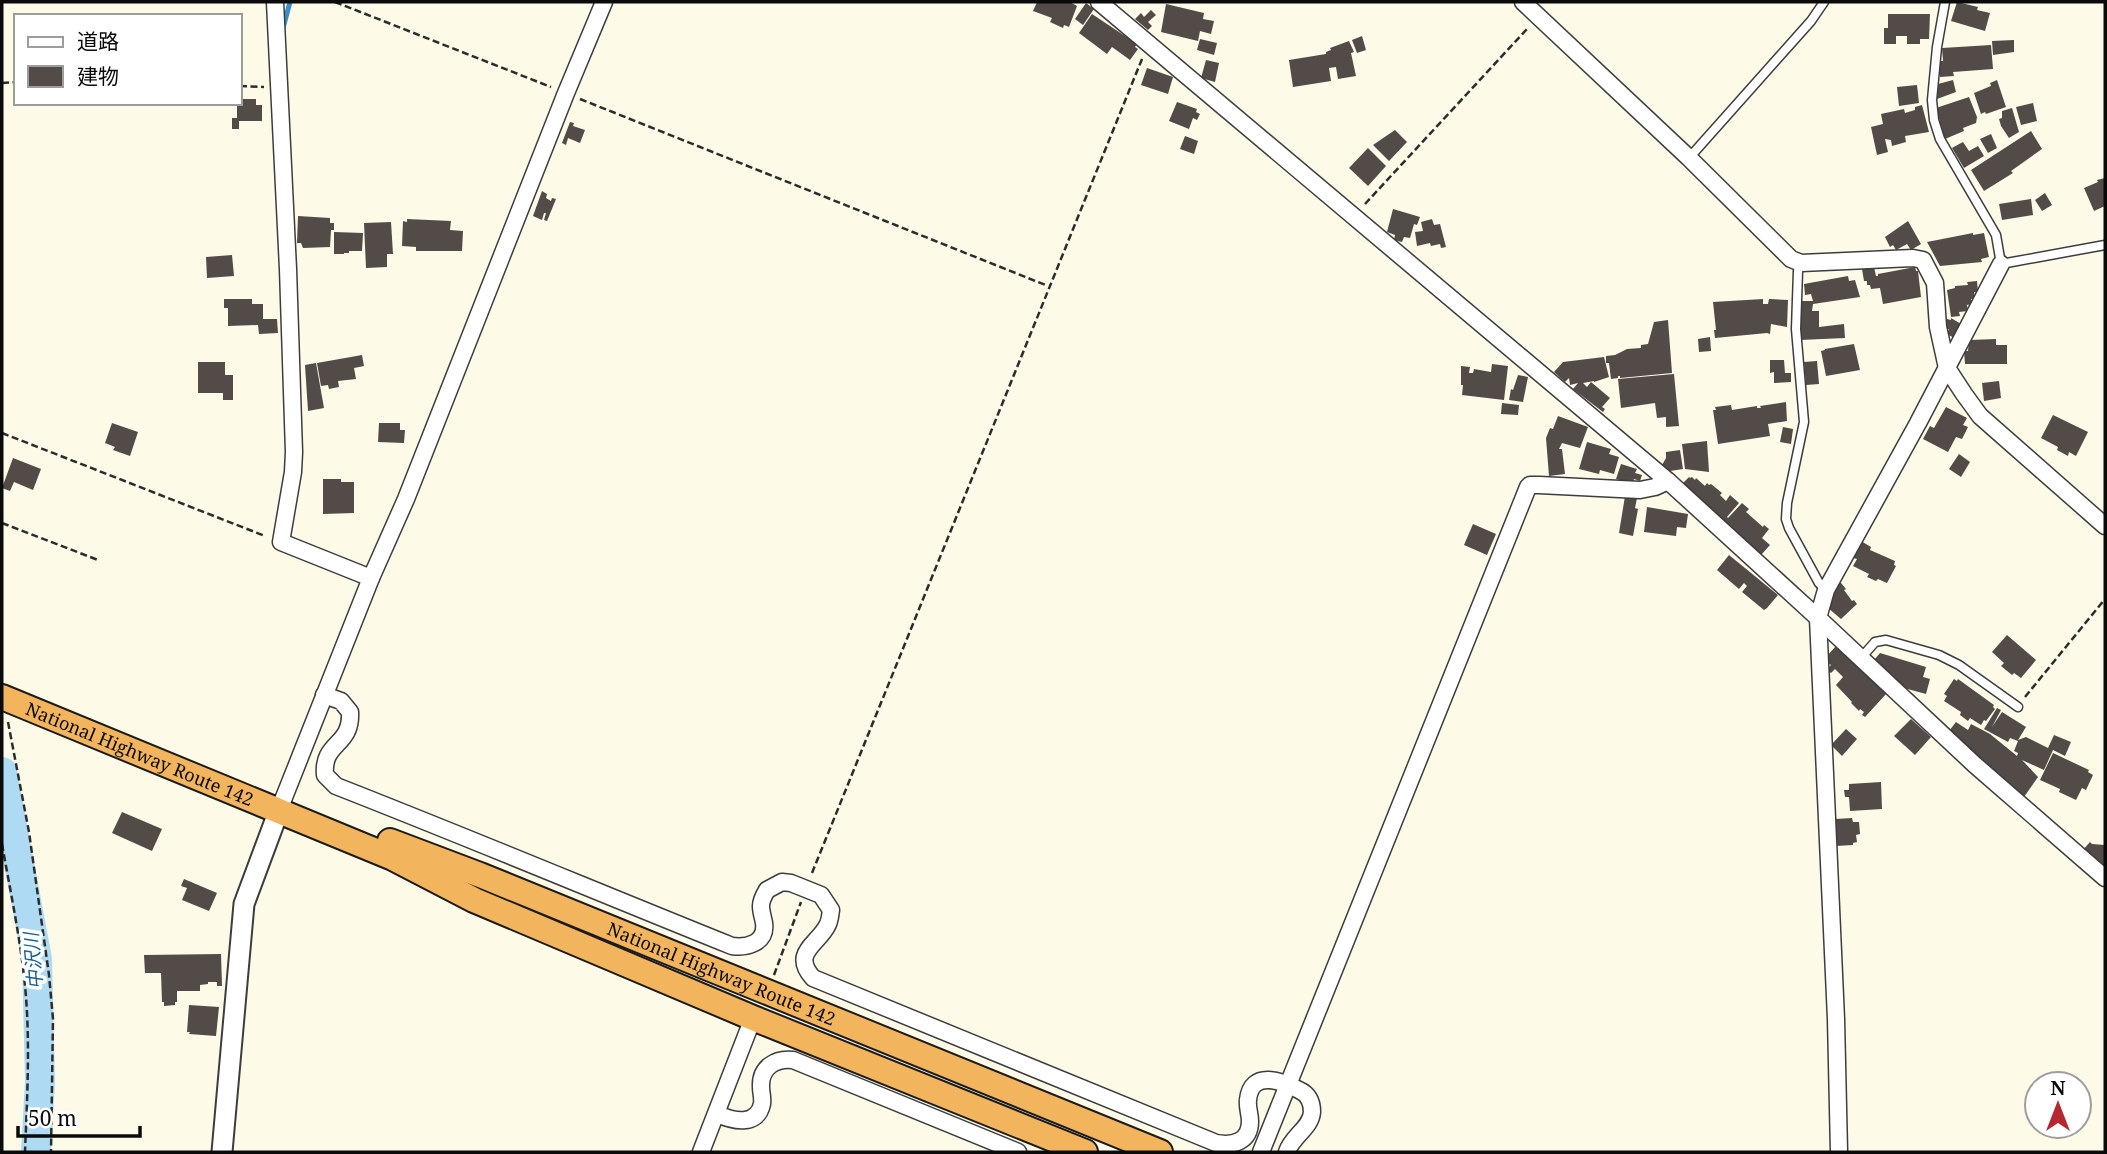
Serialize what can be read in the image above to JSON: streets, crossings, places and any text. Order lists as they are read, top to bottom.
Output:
{
  "streets": {
    "highway": ["National Highway Route 142"]
  },
  "water": ["中沢川"],
  "legend": ["道路", "建物"],
  "scale_bar": "50 m",
  "north": "top"
}
